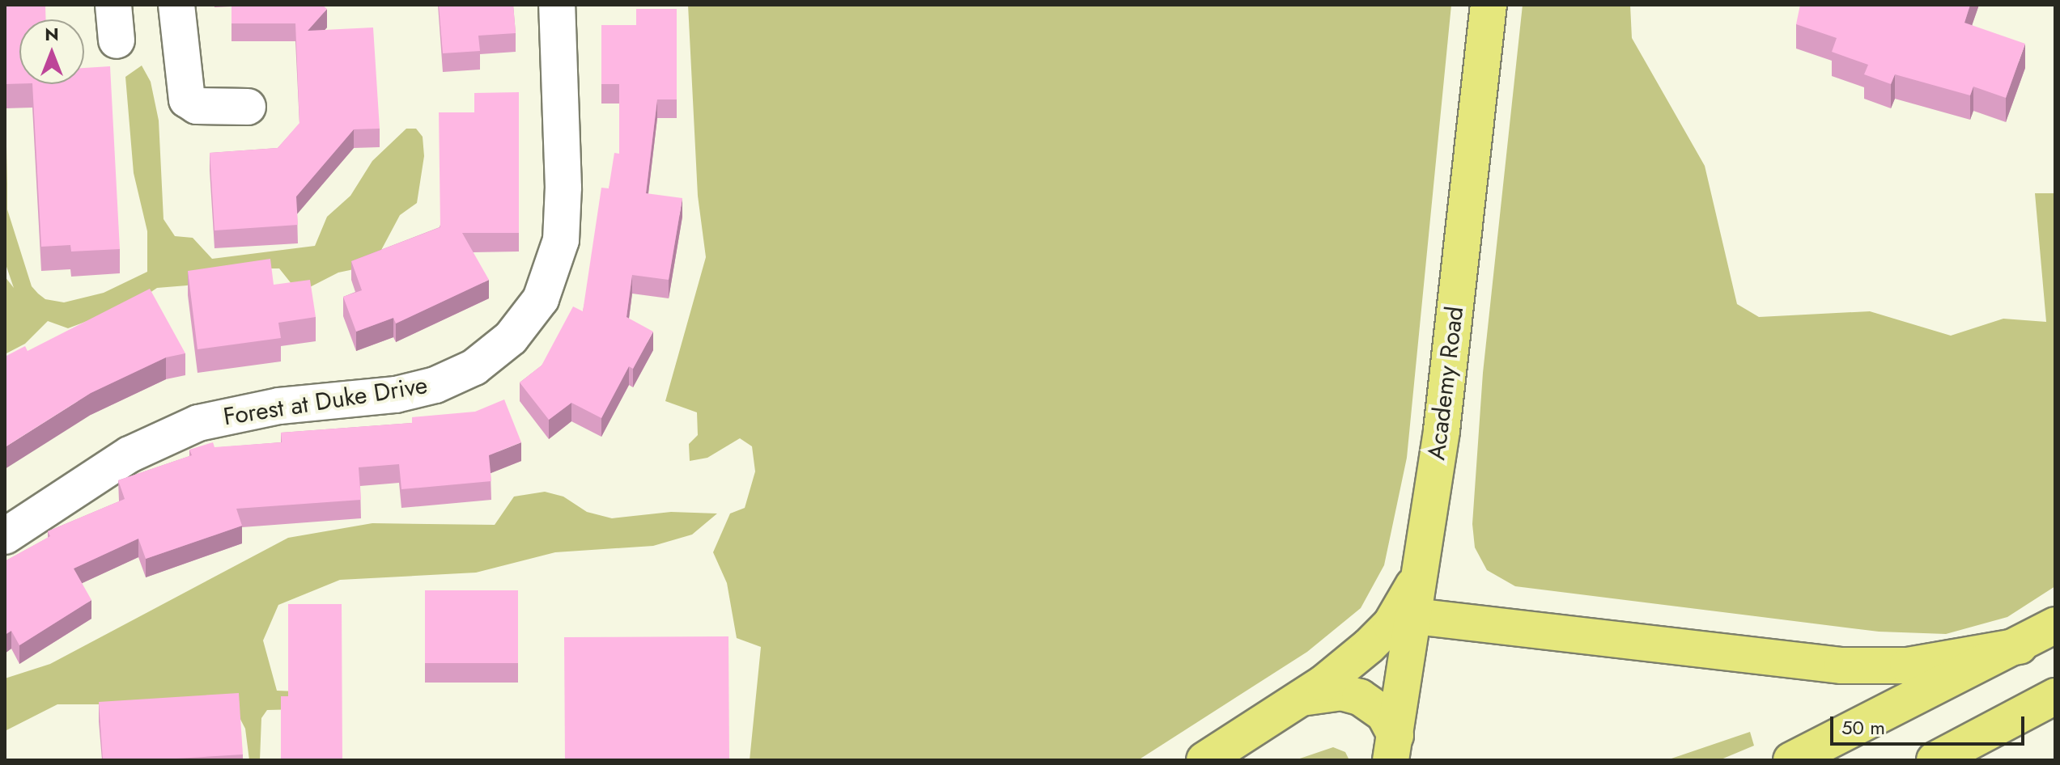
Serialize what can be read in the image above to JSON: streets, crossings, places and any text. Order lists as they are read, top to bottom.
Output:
{
  "streets": {
    "main road": ["Academy Road"],
    "street": ["Forest at Duke Drive"]
  },
  "scale_bar": "50 m",
  "north": "top"
}
